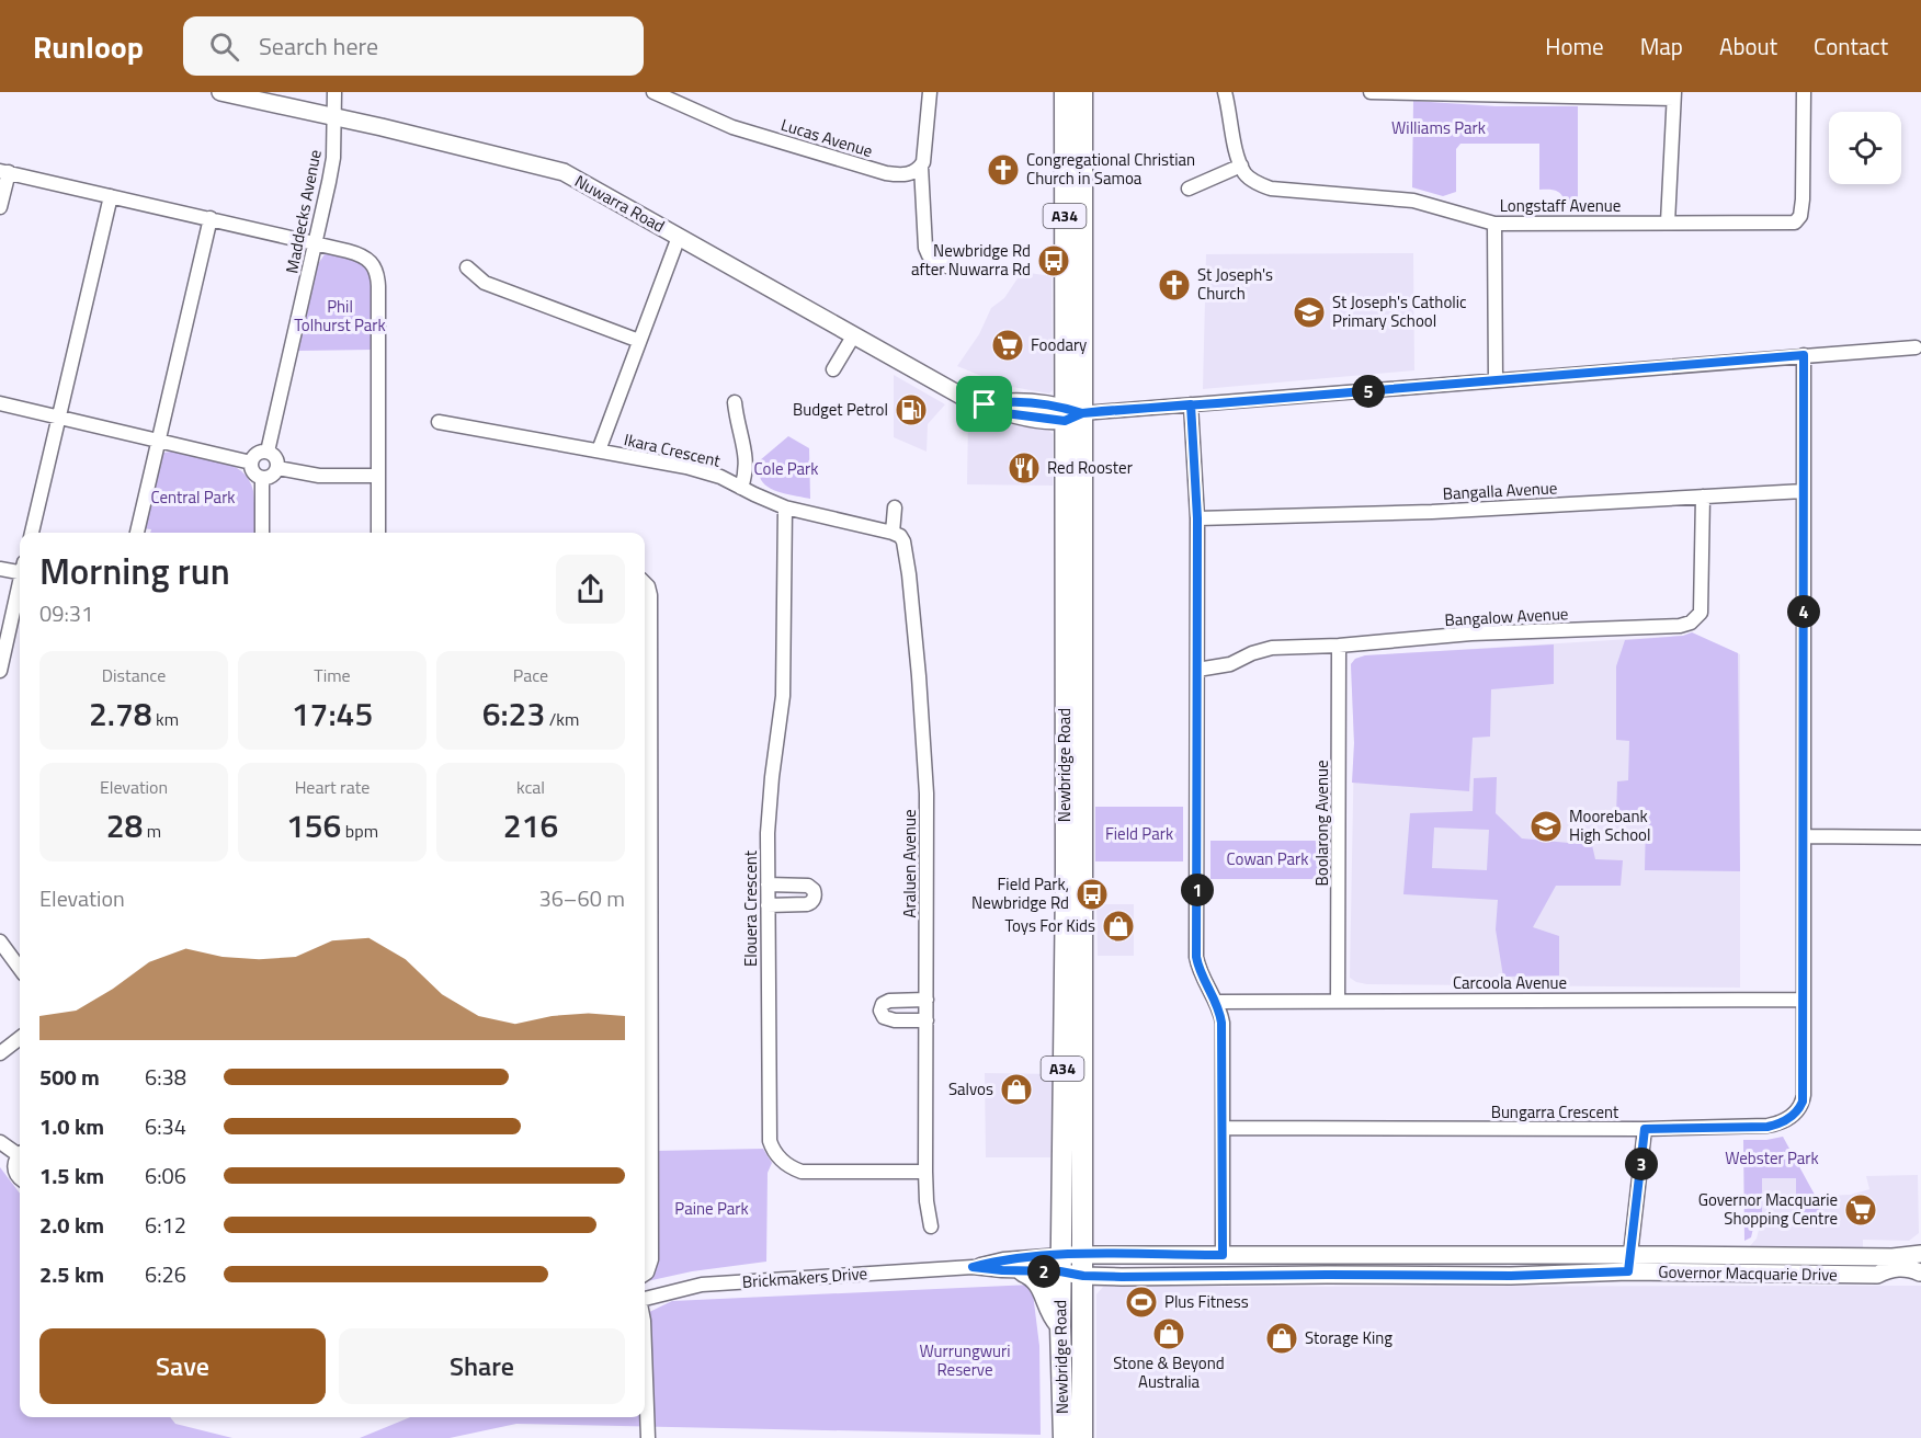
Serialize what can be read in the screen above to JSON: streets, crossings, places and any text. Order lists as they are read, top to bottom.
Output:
{
  "streets": {
    "highway": ["A34", "Newbridge Road"],
    "main road": ["Nuwarra Road", "Governor Macquarie Drive", "Brickmakers Drive"],
    "street": [
      "Lucas Avenue",
      "Longstaff Avenue",
      "Maddecks Avenue",
      "Ikara Crescent",
      "Bangalla Avenue",
      "Bangalow Avenue",
      "Boolarong Avenue",
      "Araluen Avenue",
      "Elouera Crescent",
      "Carcoola Avenue",
      "Bungarra Crescent"
    ]
  },
  "crossings": [
    ["Nuwarra Road", "Maddecks Avenue"],
    ["Nuwarra Road", "Newbridge Road"],
    ["Nuwarra Road", "Bungarra Crescent"],
    ["Ikara Crescent", "Araluen Avenue"],
    ["Ikara Crescent", "Elouera Crescent"],
    ["Bangalla Avenue", "Bangalow Avenue"],
    ["Bangalla Avenue", "Bungarra Crescent"],
    ["Bangalow Avenue", "Boolarong Avenue"],
    ["Newbridge Road", "Governor Macquarie Drive"],
    ["Newbridge Road", "Brickmakers Drive"],
    ["Boolarong Avenue", "Carcoola Avenue"],
    ["Araluen Avenue", "Elouera Crescent"],
    ["Carcoola Avenue", "Bungarra Crescent"],
    ["Governor Macquarie Drive", "Brickmakers Drive"]
  ],
  "parks": [
    "Williams Park",
    "Phil Tolhurst Park",
    "Cole Park",
    "Central Park",
    "Field Park",
    "Cowan Park",
    "Webster Park",
    "Paine Park",
    "Wurrungwuri Reserve"
  ],
  "places": {
    "church": ["Congregational Christian Church in Samoa", "St Joseph's Church"],
    "bus stop": ["Newbridge Rd after Nuwarra Rd", "Field Park, Newbridge Rd"],
    "school or university": ["St Joseph's Catholic Primary School", "Moorebank High School"],
    "supermarket": ["Foodary", "Governor Macquarie Shopping Centre"],
    "fuel station": ["Budget Petrol"],
    "restaurant": ["Red Rooster"],
    "shop": [
      "Toys For Kids",
      "Salvos",
      "Stone & Beyond Australia",
      "Storage King"
    ],
    "sports": ["Plus Fitness"]
  },
  "page": {
    "header": "Runloop",
    "search": "Search here",
    "nav": [
      "Home",
      "Map",
      "About",
      "Contact"
    ],
    "pins": [
      "5",
      "4",
      "1",
      "3",
      "2"
    ],
    "heading": ["Morning run", "09:31"],
    "stats": [
      ["Distance", "2.78 km"],
      ["Time", "17:45"],
      ["Pace", "6:23 /km"],
      ["Elevation", "28 m"],
      ["Heart rate", "156 bpm"],
      ["kcal", "216"]
    ],
    "chart": ["Elevation", "36–60 m"],
    "list": [
      {
        "name": "500 m",
        "note": "6:38"
      },
      {
        "name": "1.0 km",
        "note": "6:34"
      },
      {
        "name": "1.5 km",
        "note": "6:06"
      },
      {
        "name": "2.0 km",
        "note": "6:12"
      },
      {
        "name": "2.5 km",
        "note": "6:26"
      }
    ],
    "buttons": ["Save", "Share"]
  }
}
